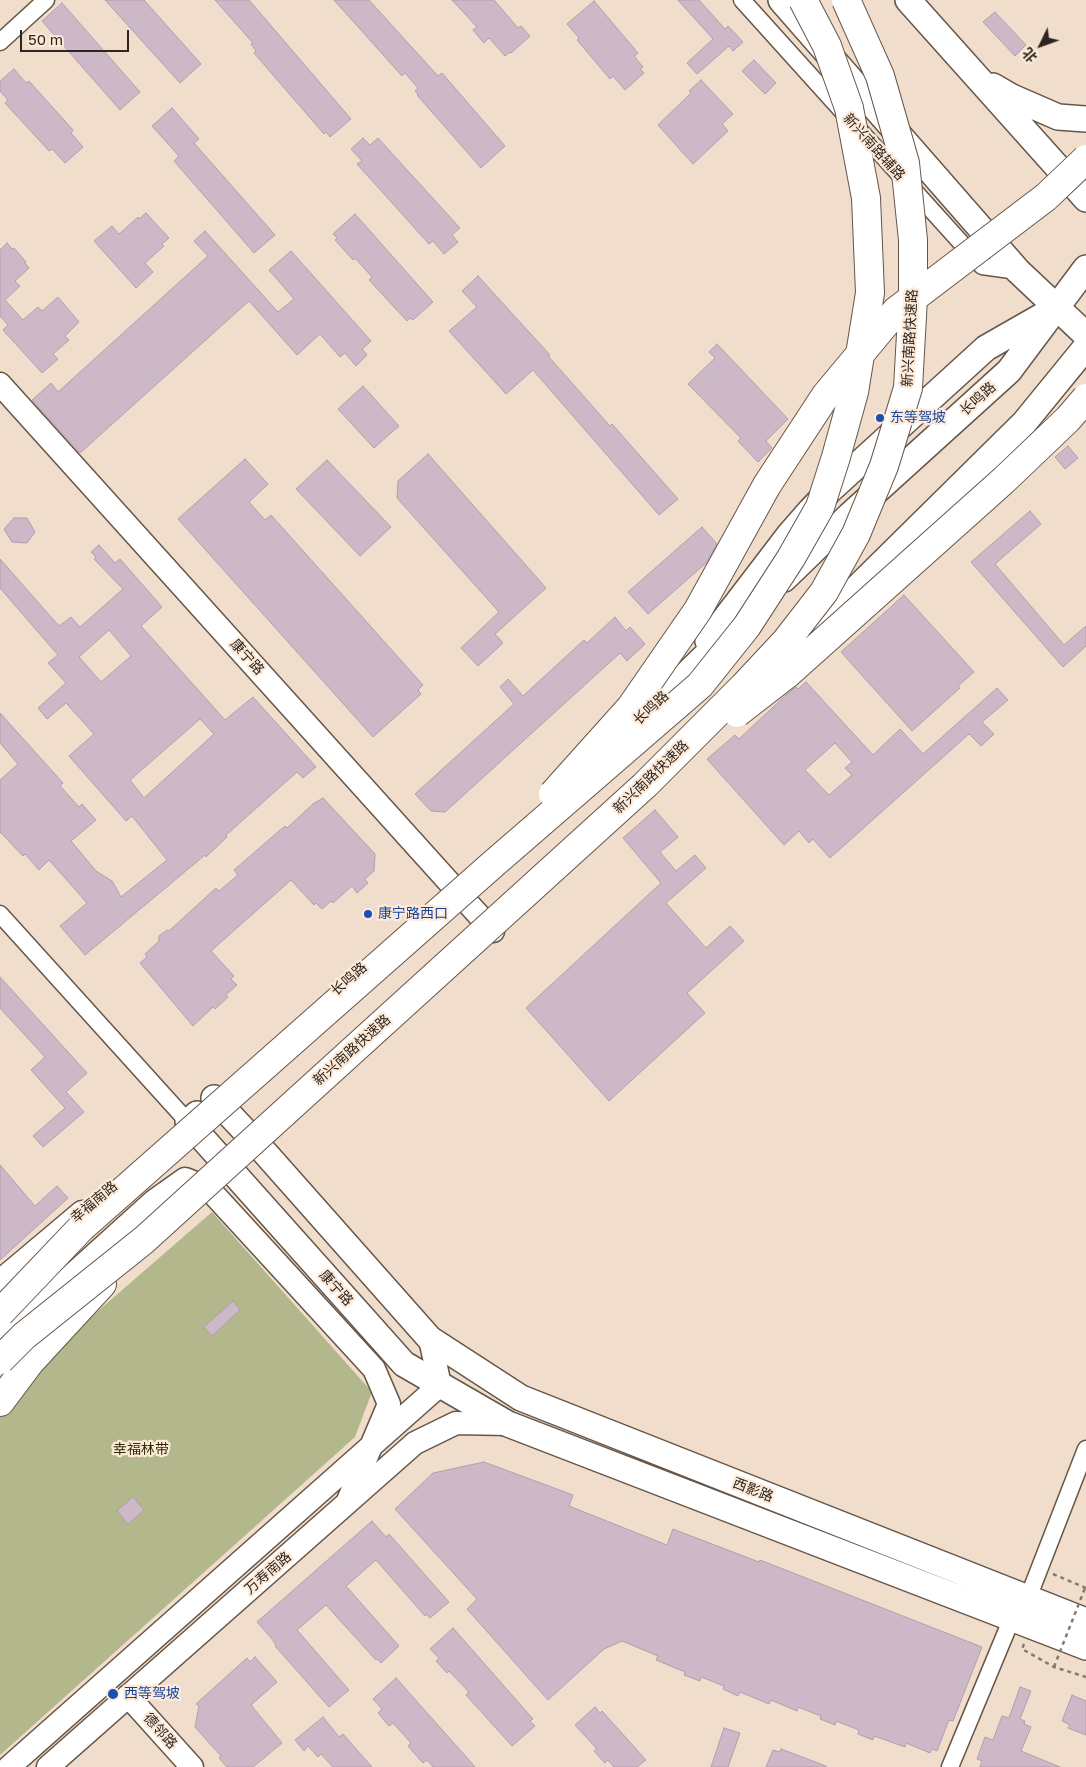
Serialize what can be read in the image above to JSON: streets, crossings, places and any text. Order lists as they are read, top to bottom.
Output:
{
  "streets": {
    "highway": ["新兴南路快速路"],
    "main road": [
      "长鸣路",
      "康宁路",
      "幸福南路",
      "西影路",
      "万寿南路",
      "德邻路"
    ],
    "street": ["新兴南路辅路"]
  },
  "crossings": [
    ["长鸣路", "康宁路"],
    ["长鸣路", "幸福南路"],
    ["长鸣路", "西影路"],
    ["康宁路", "幸福南路"],
    ["康宁路", "西影路"],
    ["康宁路", "万寿南路"],
    ["西影路", "万寿南路"],
    ["万寿南路", "德邻路"]
  ],
  "parks": ["幸福林带"],
  "places": ["东等驾坡", "康宁路西口", "西等驾坡"],
  "scale_bar": "50 m",
  "north": "bottom left"
}
